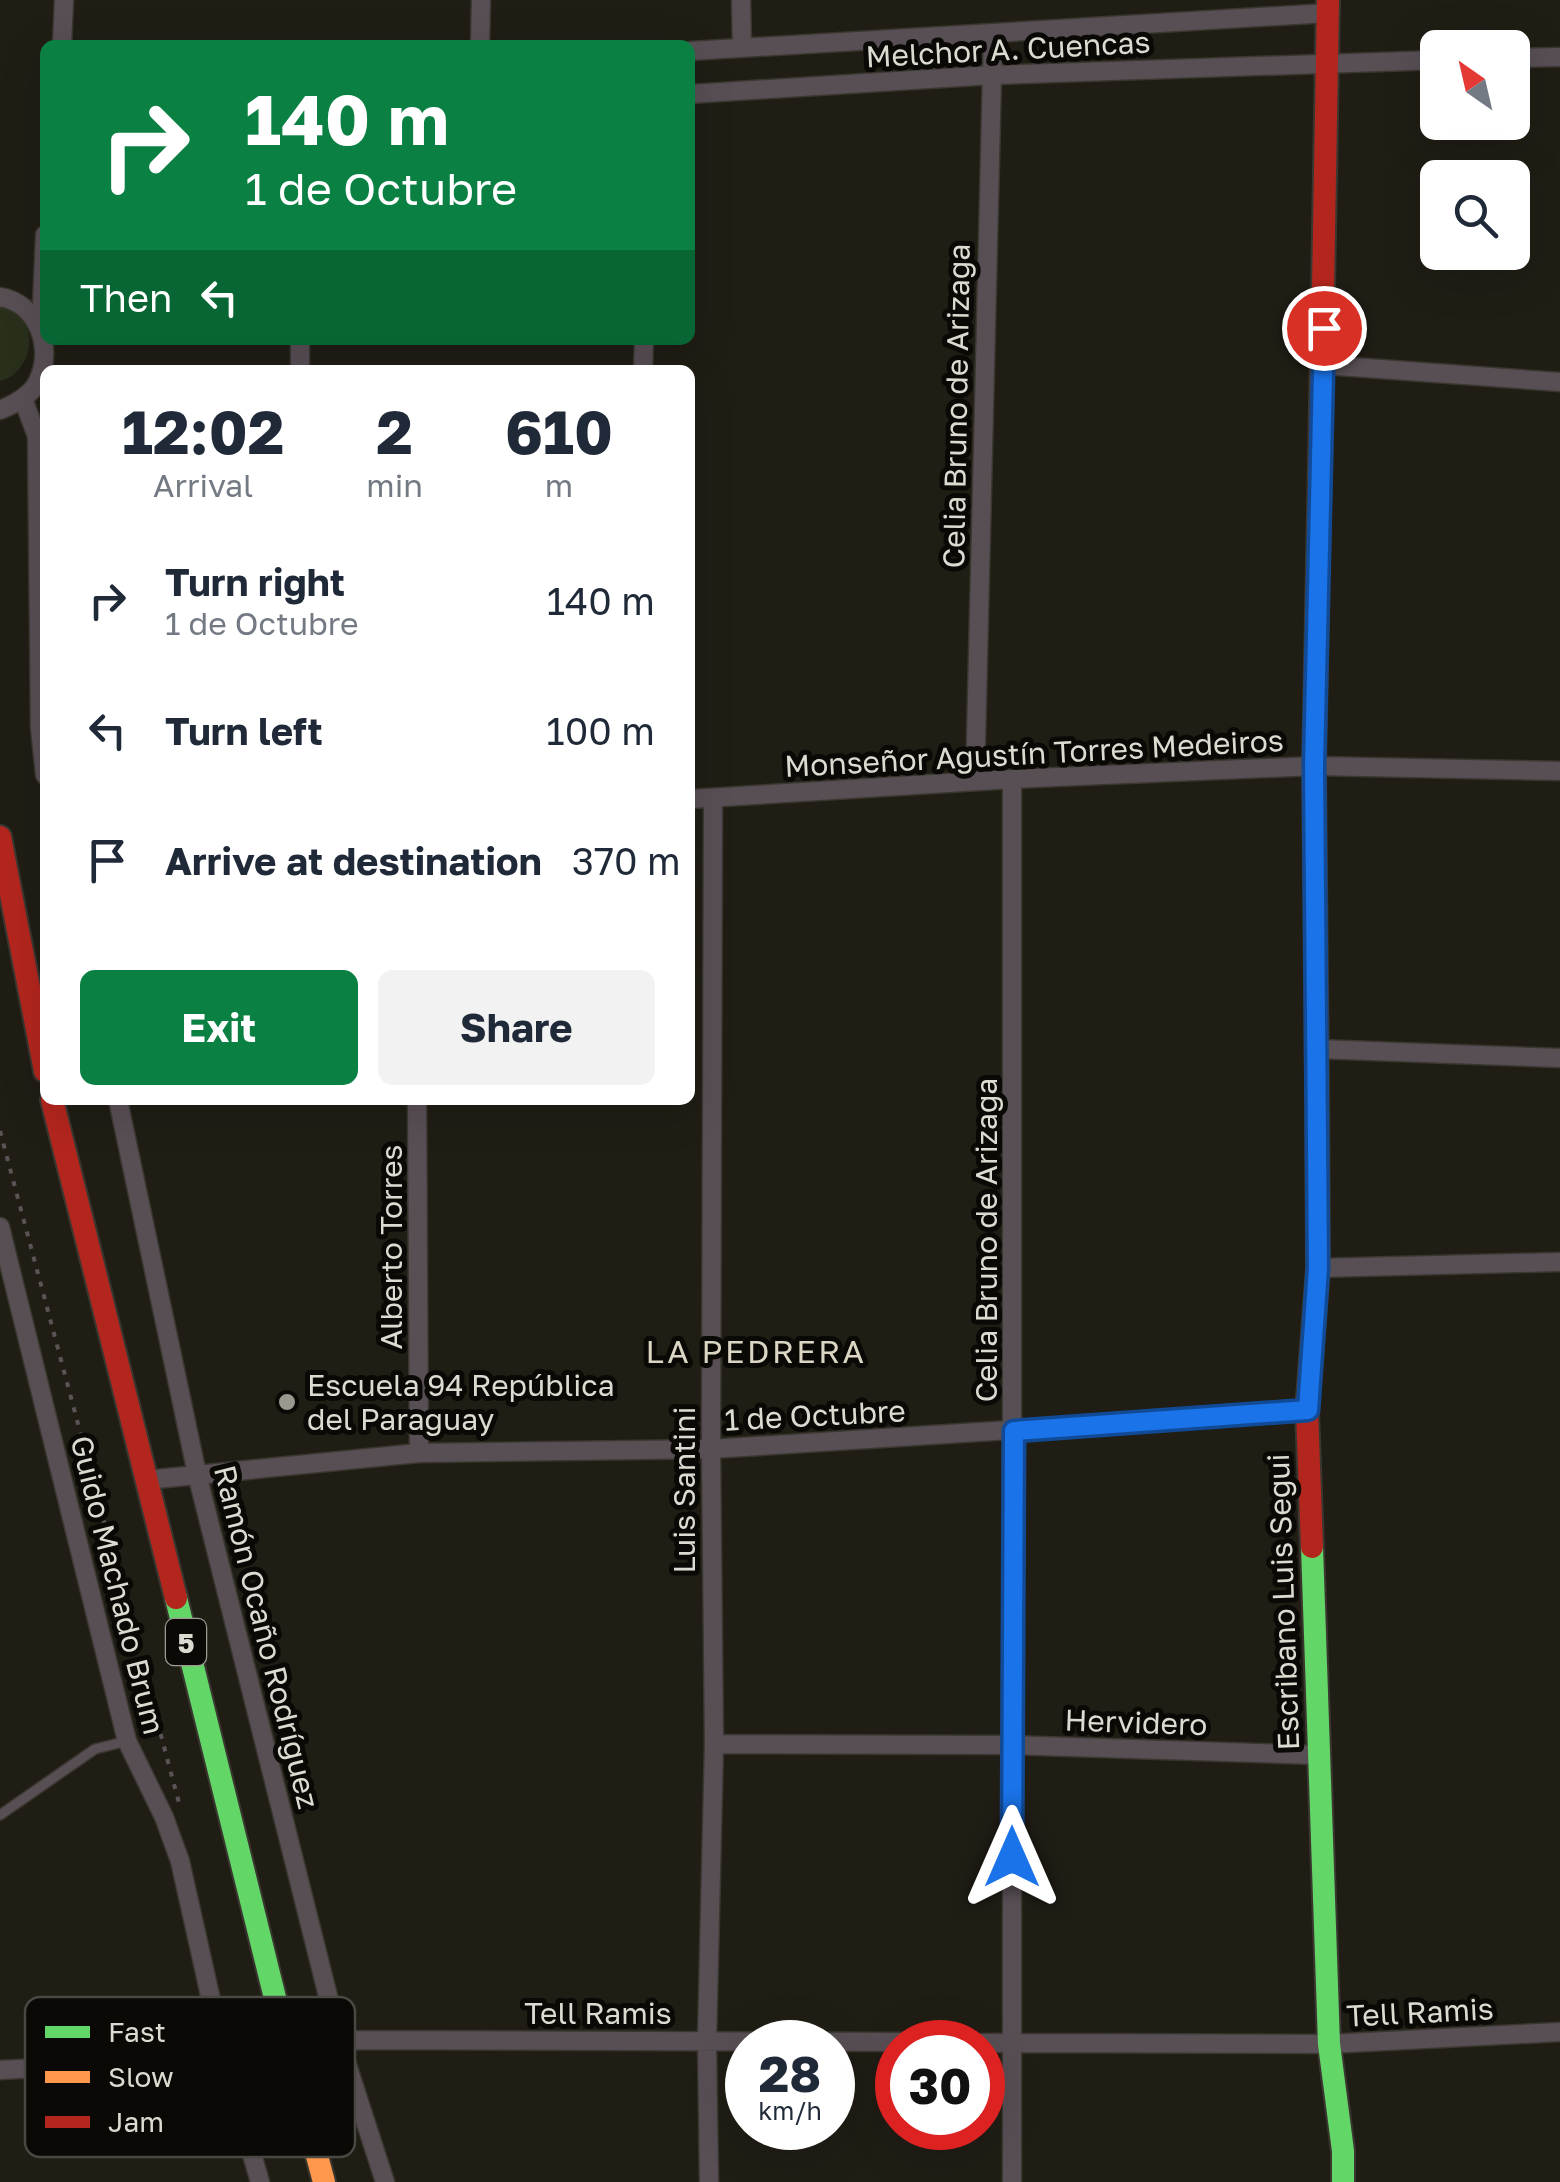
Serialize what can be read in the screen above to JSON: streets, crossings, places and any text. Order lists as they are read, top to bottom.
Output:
{
  "streets": {
    "main road": ["Escribano Luis Segui", "5"],
    "street": [
      "Melchor A. Cuencas",
      "Celia Bruno de Arizaga",
      "Monseñor Agustín Torres Medeiros",
      "Alberto Torres",
      "1 de Octubre",
      "Luis Santini",
      "Guido Machado Brum",
      "Ramón Ocaño Rodríguez",
      "Hervidero",
      "Tell Ramis"
    ]
  },
  "crossings": [
    ["Melchor A. Cuencas", "Celia Bruno de Arizaga"],
    ["Melchor A. Cuencas", "Escribano Luis Segui"],
    ["Celia Bruno de Arizaga", "Monseñor Agustín Torres Medeiros"],
    ["Celia Bruno de Arizaga", "1 de Octubre"],
    ["Celia Bruno de Arizaga", "Hervidero"],
    ["Celia Bruno de Arizaga", "Tell Ramis"],
    ["Monseñor Agustín Torres Medeiros", "Luis Santini"],
    ["Monseñor Agustín Torres Medeiros", "Escribano Luis Segui"],
    ["Alberto Torres", "1 de Octubre"],
    ["1 de Octubre", "Luis Santini"],
    ["1 de Octubre", "Escribano Luis Segui"],
    ["1 de Octubre", "Ramón Ocaño Rodríguez"],
    ["1 de Octubre", "5"],
    ["Luis Santini", "Hervidero"],
    ["Luis Santini", "Tell Ramis"],
    ["Escribano Luis Segui", "Hervidero"],
    ["Escribano Luis Segui", "Tell Ramis"]
  ],
  "districts": ["LA PEDRERA"],
  "places": ["Escuela 94 República del Paraguay"],
  "legend": ["Fast", "Slow", "Jam"],
  "north": "top left",
  "page": {
    "turn": ["140 m", "1 de Octubre"],
    "then": "Then",
    "eta": [
      "12:02",
      "Arrival",
      "2",
      "min",
      "610",
      "m"
    ],
    "list": [
      {
        "name": "Turn right",
        "note": "1 de Octubre",
        "value": "140 m"
      },
      {
        "name": "Turn left",
        "value": "100 m"
      },
      {
        "name": "Arrive at destination",
        "value": "370 m"
      }
    ],
    "buttons": ["Exit", "Share"],
    "speed": "28 km/h",
    "limit": "30"
  }
}
